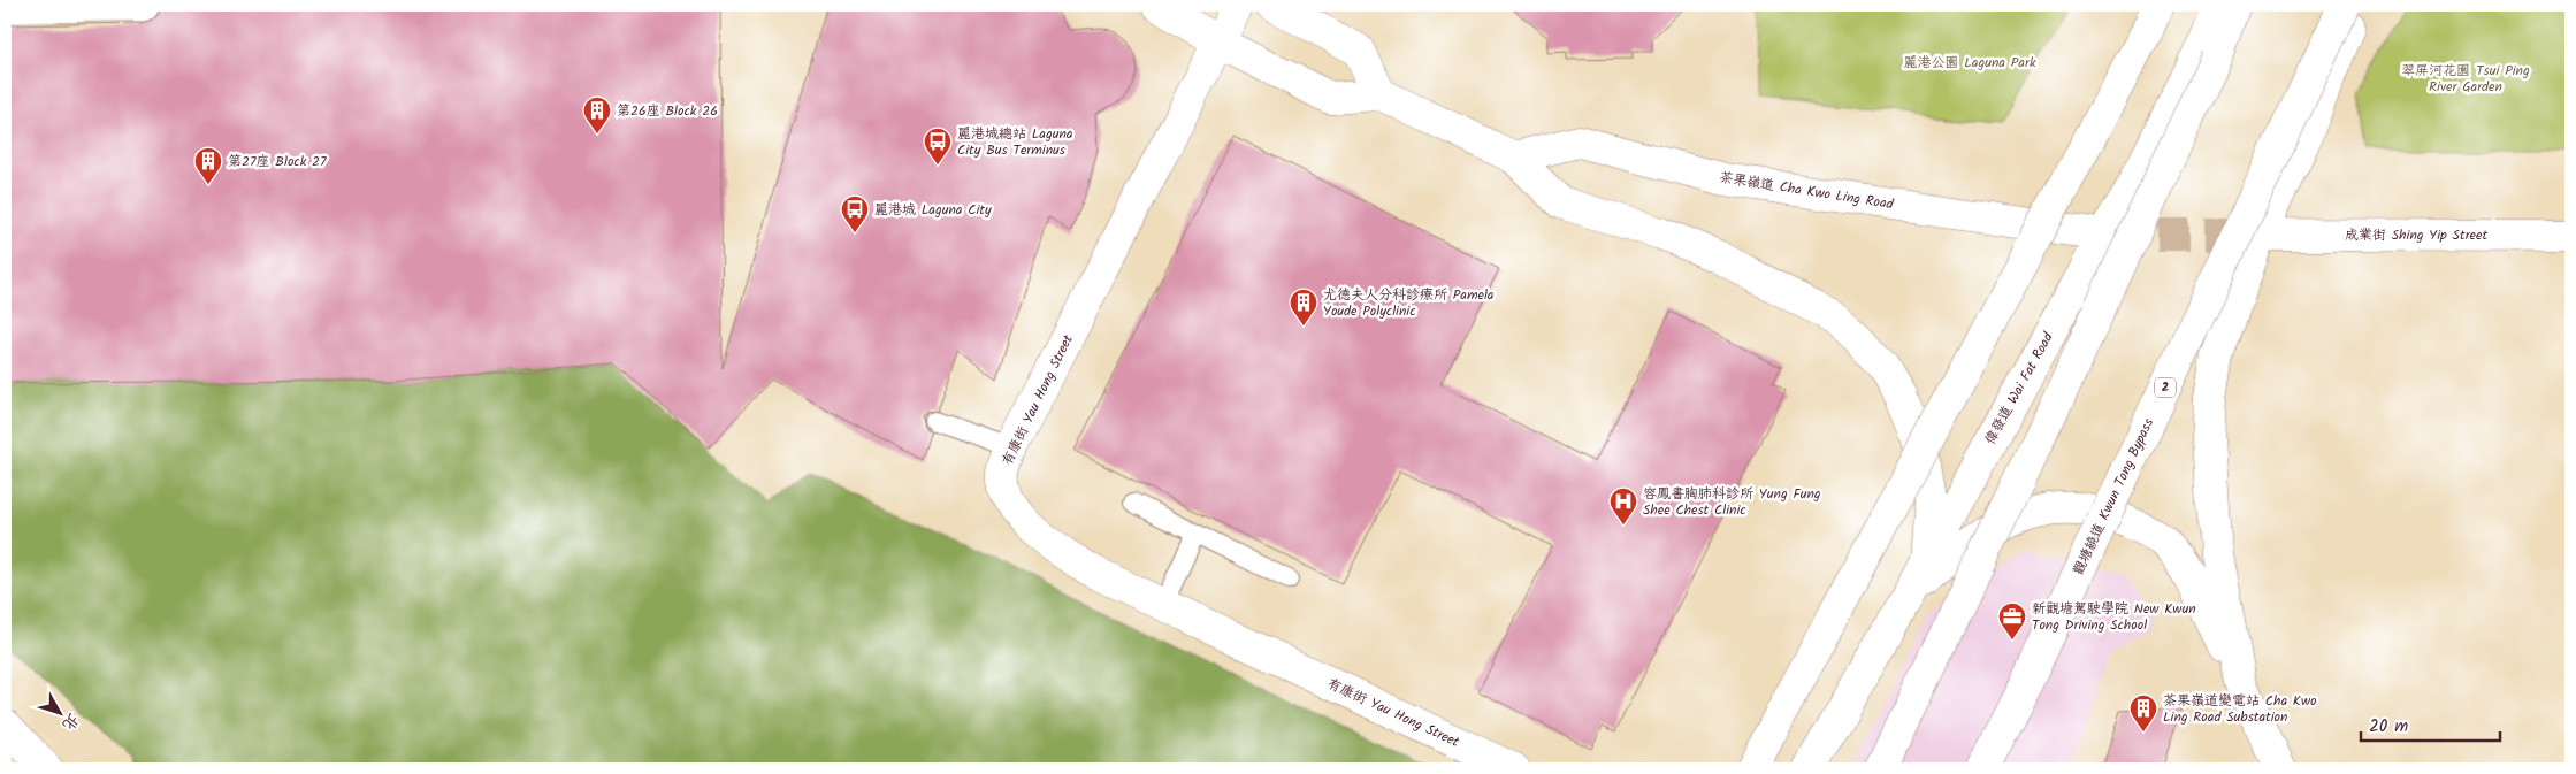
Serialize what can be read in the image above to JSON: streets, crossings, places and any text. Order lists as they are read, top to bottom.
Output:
{
  "streets": {
    "main road": [
      "茶果嶺道 Cha Kwo Ling Road",
      "成業街 Shing Yip Street",
      "2",
      "偉發道 Wai Fat Road",
      "有康街 Yau Hong Street",
      "觀塘繞道 Kwun Tong Bypass"
    ]
  },
  "crossings": [
    ["茶果嶺道 Cha Kwo Ling Road", "偉發道 Wai Fat Road"]
  ],
  "parks": ["麗港公園 Laguna Park", "翠屏河花園 Tsui Ping River Garden"],
  "places": {
    "building": [
      "第26座 Block 26",
      "第27座 Block 27",
      "尤德夫人分科診療所 Pamela Youde Polyclinic",
      "茶果嶺道變電站 Cha Kwo Ling Road Substation"
    ],
    "bus stop": ["麗港城總站 Laguna City Bus Terminus", "麗港城 Laguna City"],
    "hospital": ["容鳳書胸肺科診所 Yung Fung Shee Chest Clinic"],
    "office": ["新觀塘駕駛學院 New Kwun Tong Driving School"]
  },
  "scale_bar": "20 m",
  "north": "bottom right"
}
